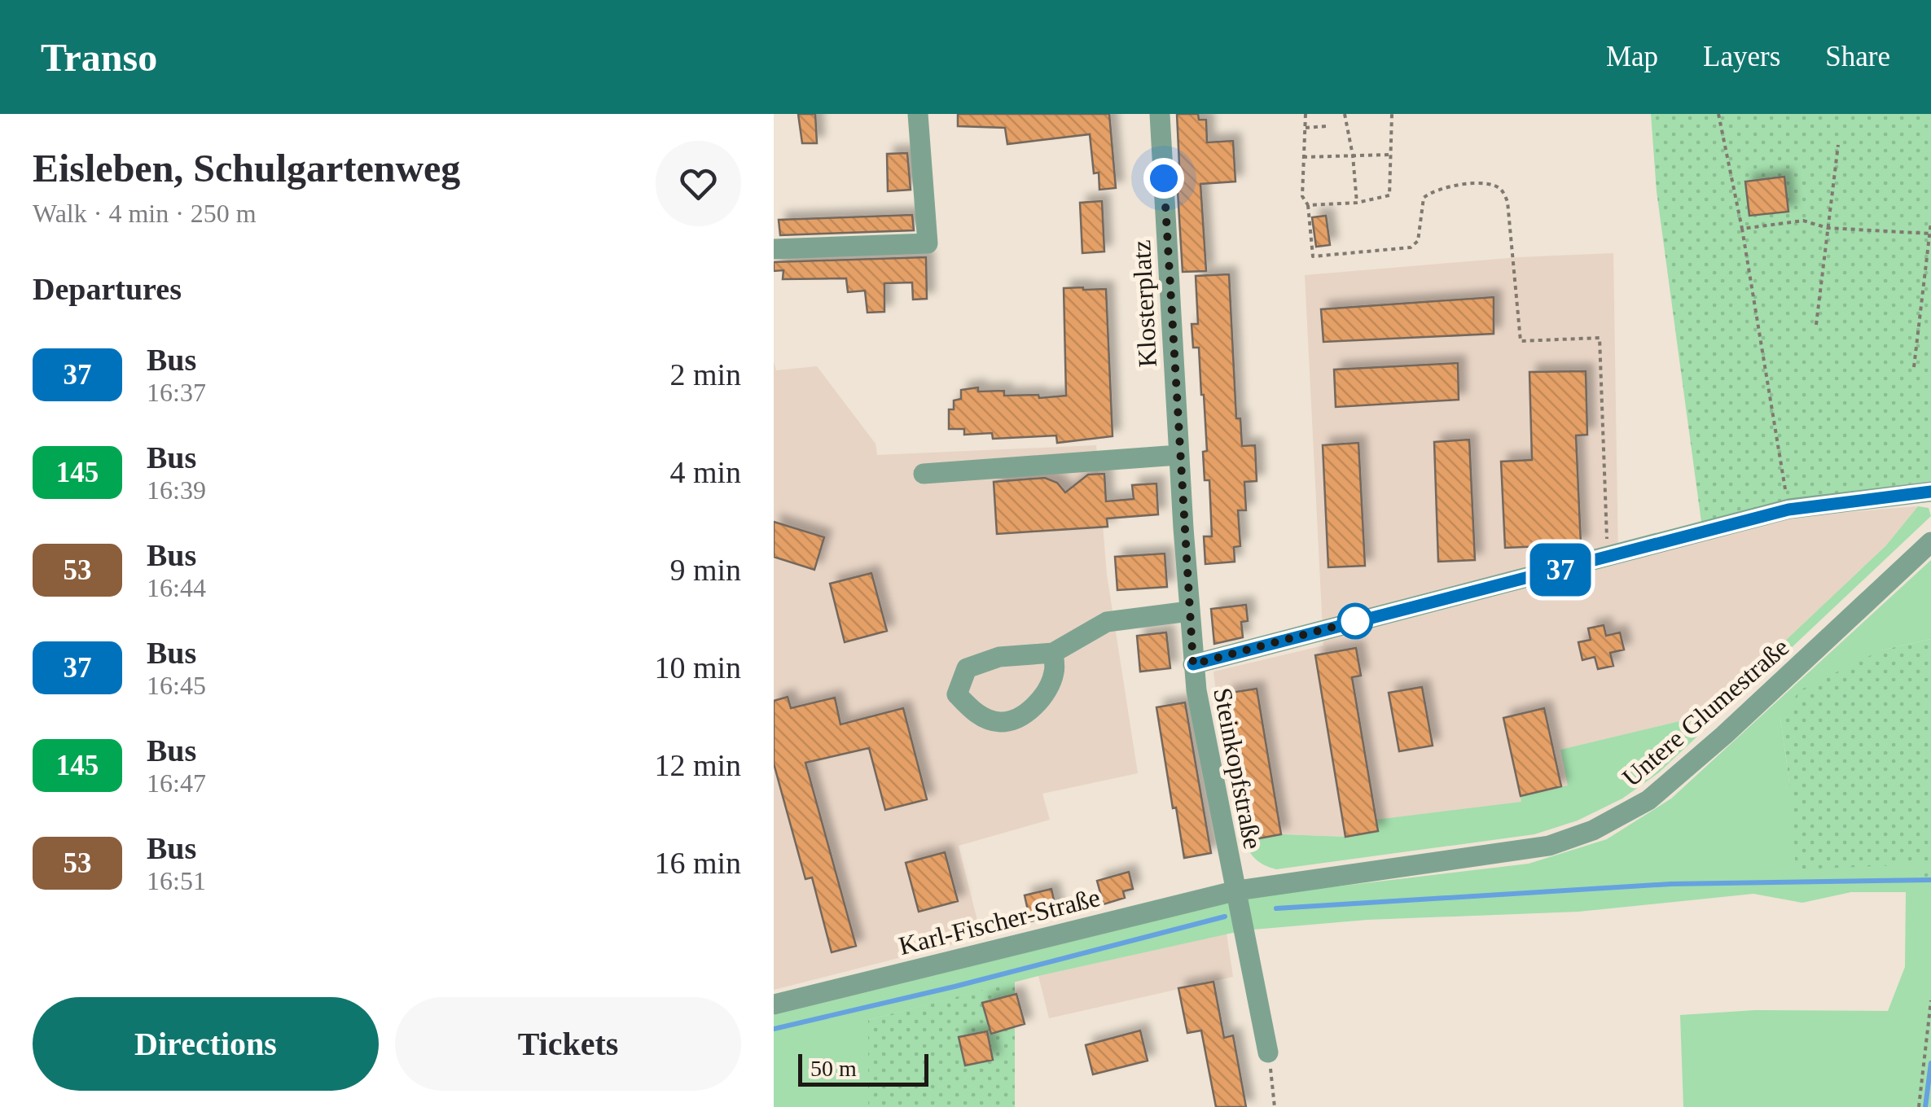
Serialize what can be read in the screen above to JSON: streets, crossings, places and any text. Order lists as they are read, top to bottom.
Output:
{
  "streets": {
    "street": [
      "Klosterplatz",
      "Untere Glumestraße",
      "Steinkopfstraße",
      "Karl-Fischer-Straße"
    ]
  },
  "crossings": [
    ["Klosterplatz", "Steinkopfstraße"],
    ["Untere Glumestraße", "Steinkopfstraße"],
    ["Untere Glumestraße", "Karl-Fischer-Straße"],
    ["Steinkopfstraße", "Karl-Fischer-Straße"]
  ],
  "lines": ["bus line 37"],
  "scale_bar": "50 m",
  "page": {
    "header": "Transo",
    "nav": ["Map", "Layers", "Share"],
    "heading": [
      ["Eisleben, Schulgartenweg", "Walk · 4 min · 250 m"],
      "Departures"
    ],
    "on_map": "37",
    "list": [
      {
        "mark": "37",
        "name": "Bus",
        "note": "16:37",
        "value": "2 min"
      },
      {
        "mark": "145",
        "name": "Bus",
        "note": "16:39",
        "value": "4 min"
      },
      {
        "mark": "53",
        "name": "Bus",
        "note": "16:44",
        "value": "9 min"
      },
      {
        "mark": "37",
        "name": "Bus",
        "note": "16:45",
        "value": "10 min"
      },
      {
        "mark": "145",
        "name": "Bus",
        "note": "16:47",
        "value": "12 min"
      },
      {
        "mark": "53",
        "name": "Bus",
        "note": "16:51",
        "value": "16 min"
      }
    ],
    "buttons": ["Directions", "Tickets"],
    "scale": "50 m"
  }
}
